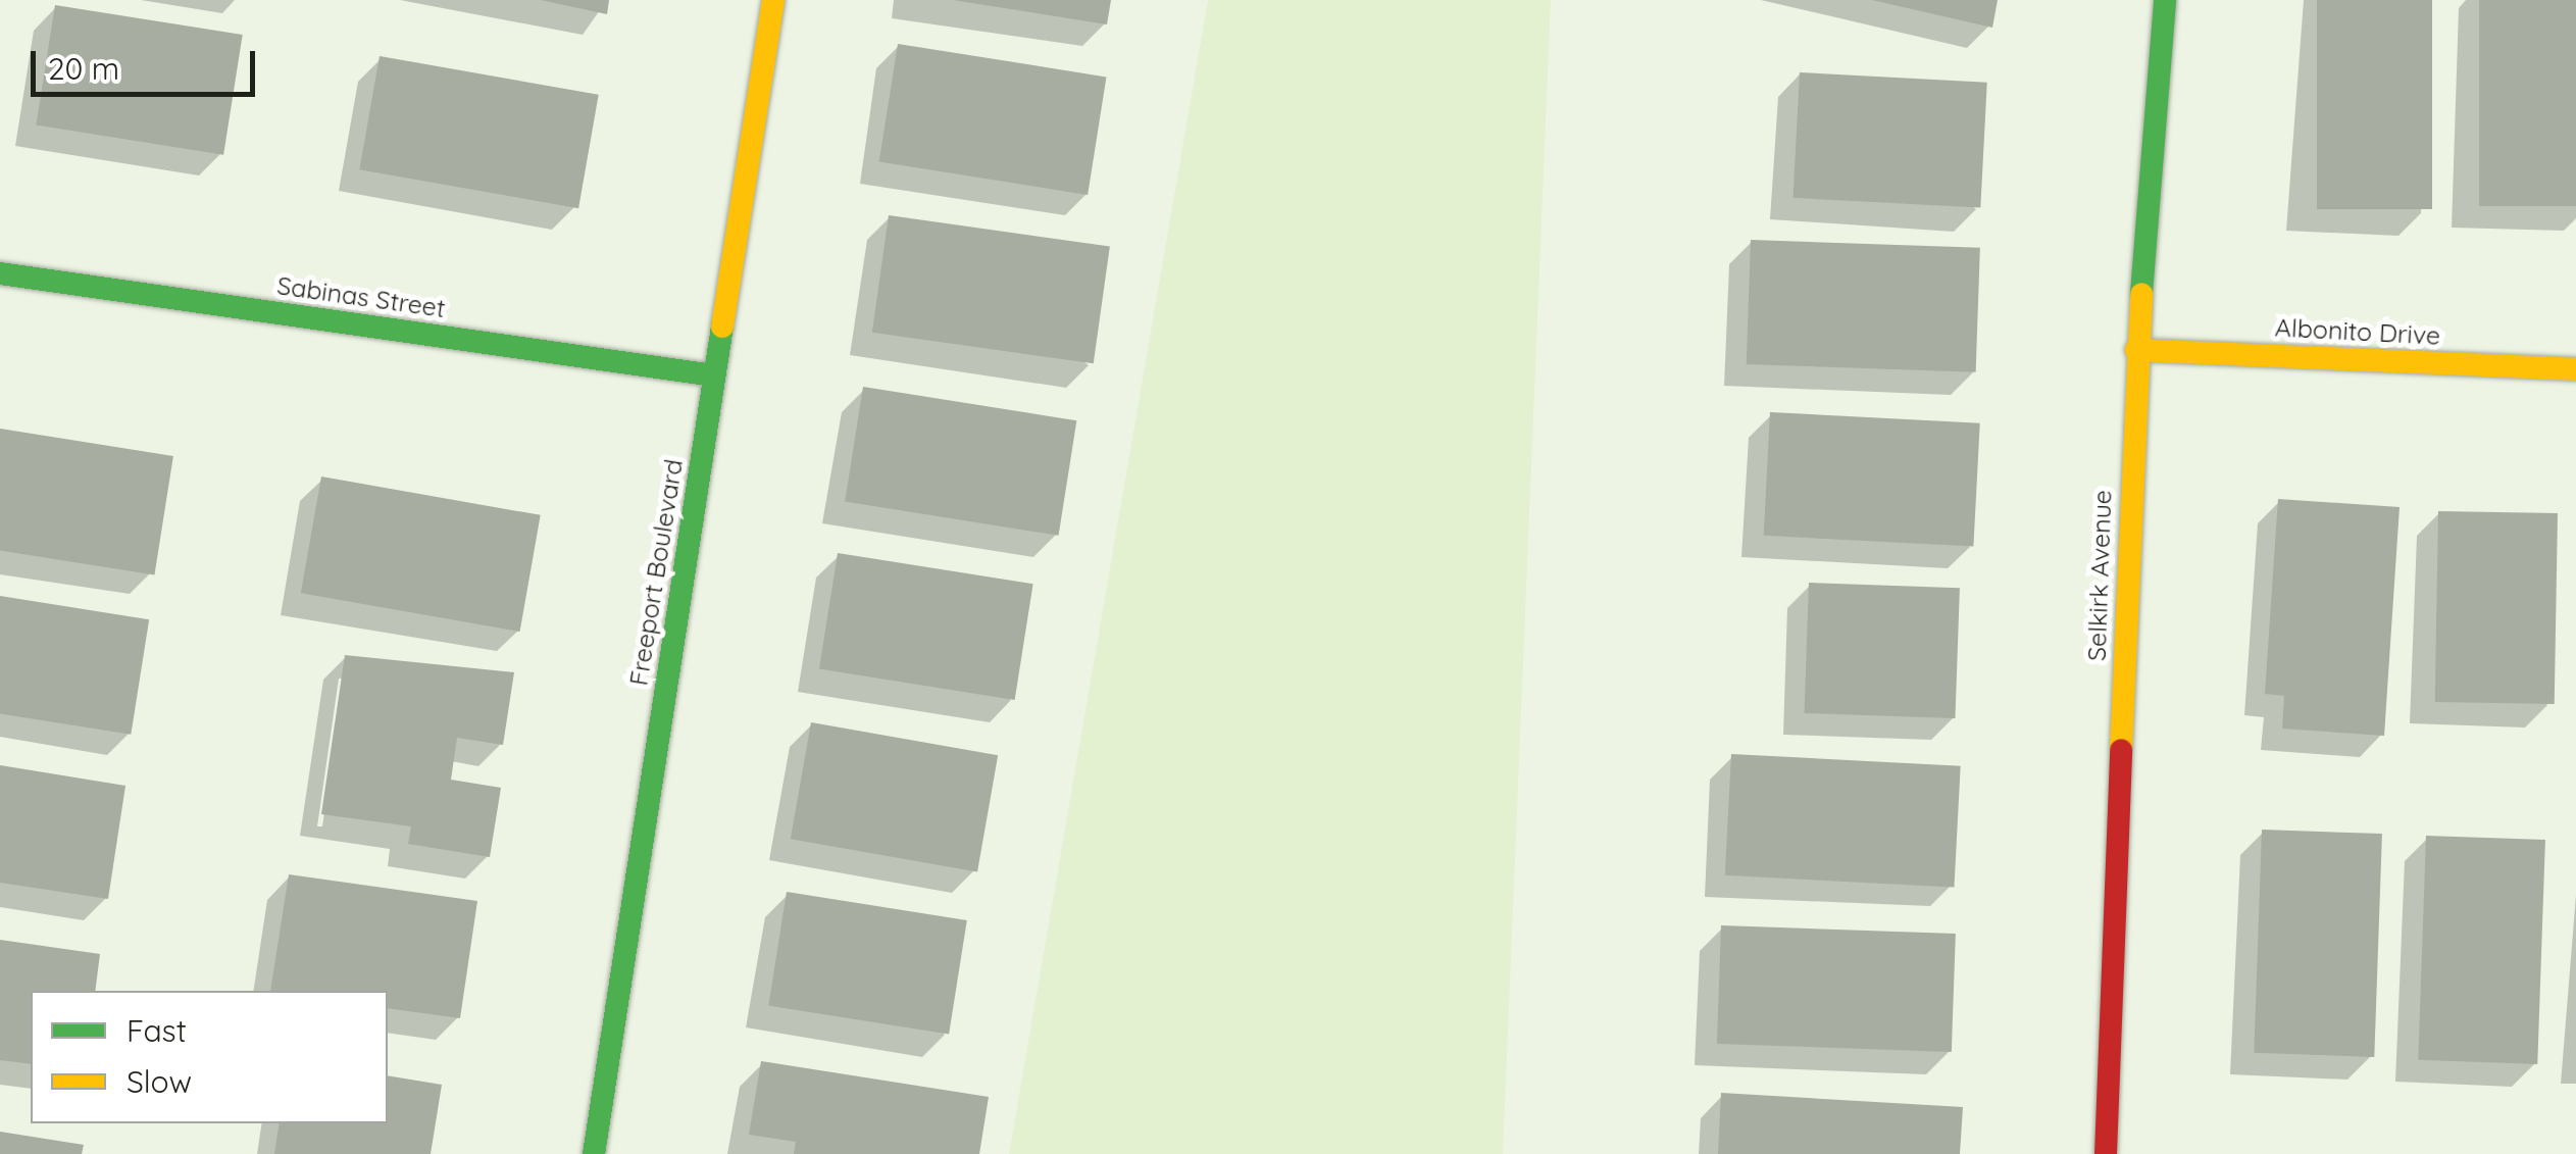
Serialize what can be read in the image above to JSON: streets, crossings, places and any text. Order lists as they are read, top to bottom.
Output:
{
  "streets": {
    "street": [
      "Sabinas Street",
      "Albonito Drive",
      "Freeport Boulevard",
      "Selkirk Avenue"
    ]
  },
  "crossings": [
    ["Sabinas Street", "Freeport Boulevard"],
    ["Albonito Drive", "Selkirk Avenue"]
  ],
  "legend": ["Fast", "Slow"],
  "scale_bar": "20 m"
}
